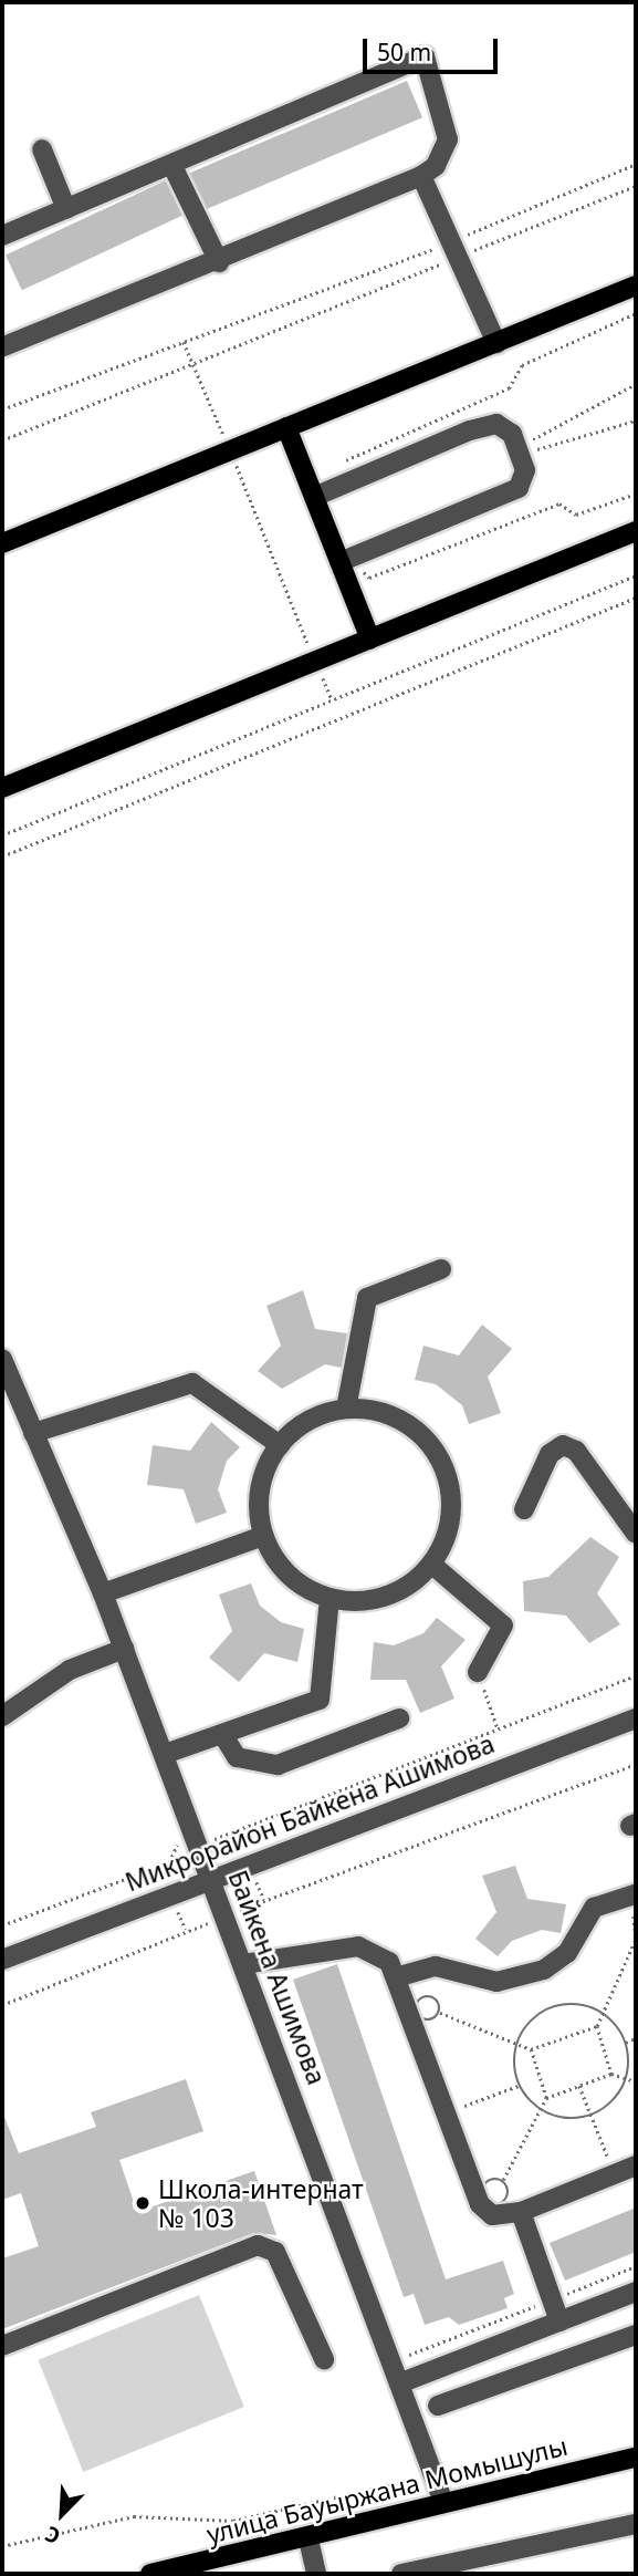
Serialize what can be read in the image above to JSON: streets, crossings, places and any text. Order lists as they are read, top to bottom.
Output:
{
  "streets": {
    "main road": ["улица Бауыржана Момышулы"],
    "street": ["Микрорайон Байкена Ашимова", "Байкена Ашимова"]
  },
  "crossings": [
    ["Микрорайон Байкена Ашимова", "Байкена Ашимова"],
    ["Байкена Ашимова", "улица Бауыржана Момышулы"]
  ],
  "places": ["Школа-интернат № 103"],
  "scale_bar": "50 m",
  "north": "bottom left"
}
